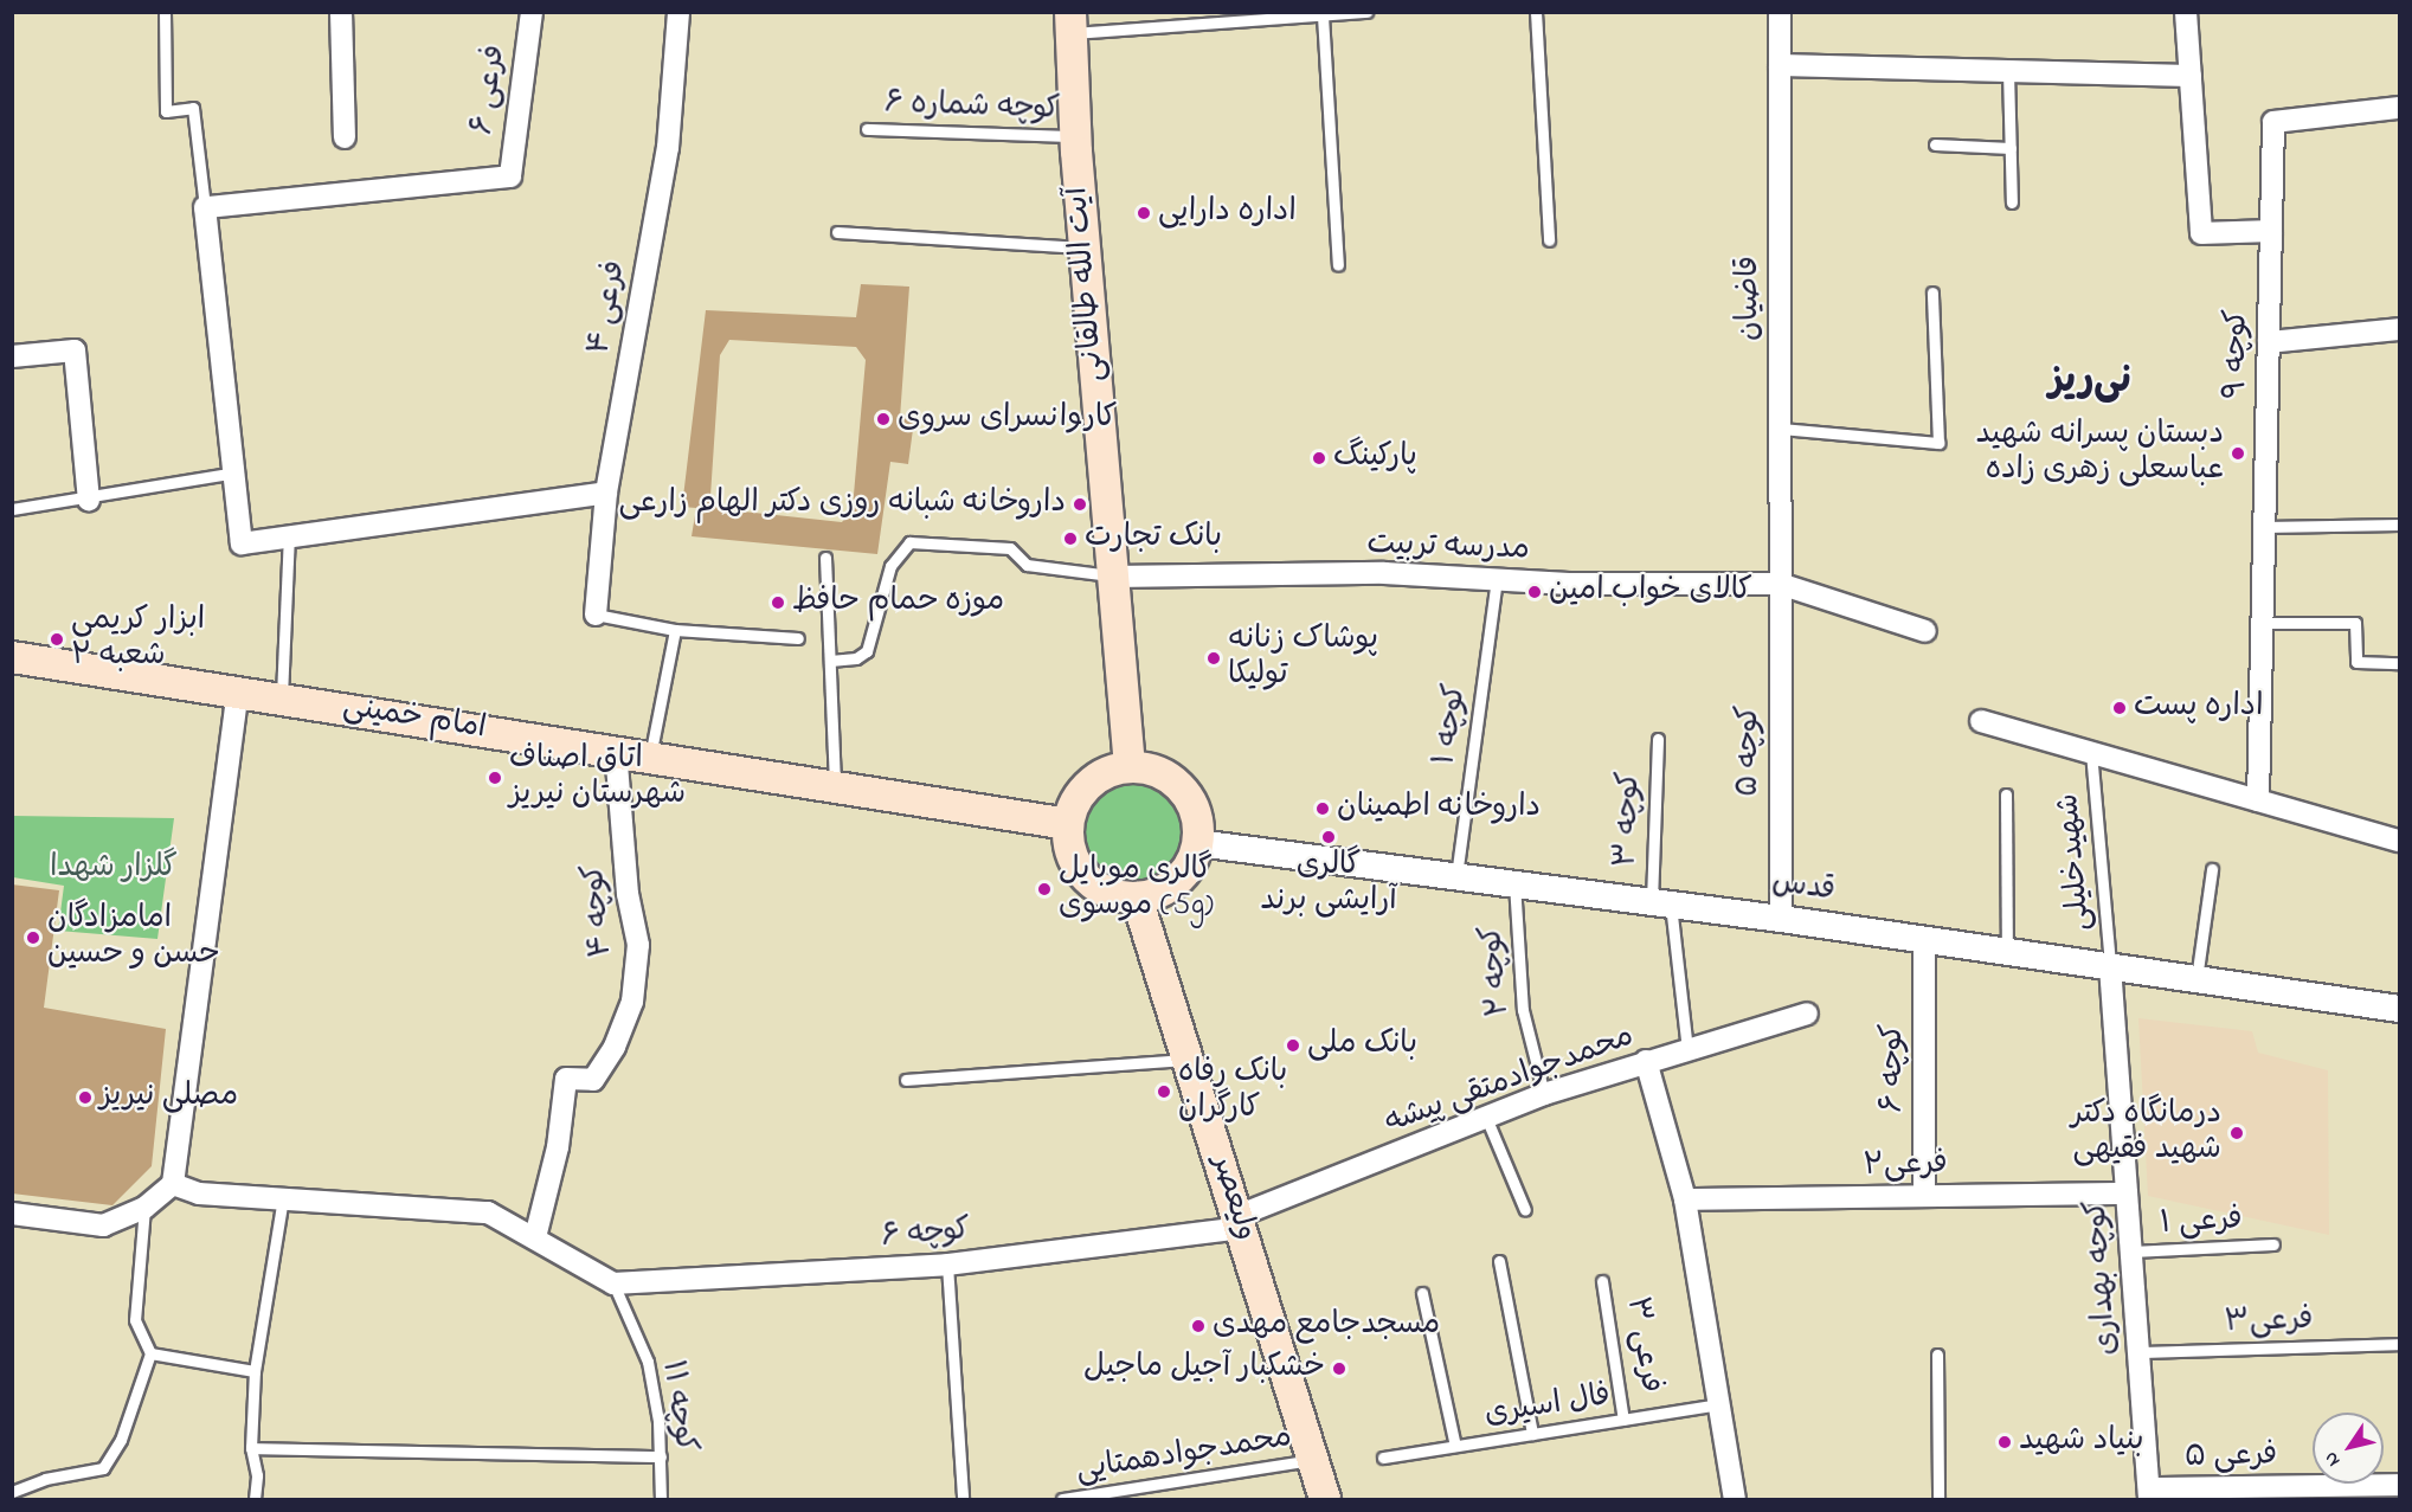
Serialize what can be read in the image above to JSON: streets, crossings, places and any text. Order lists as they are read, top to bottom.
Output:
{
  "streets": {
    "main road": ["آیت الله طالقانی", "امام خمینی", "ولیعصر"],
    "street": [
      "فرعی ۶",
      "قاضیان",
      "فرعی ۴",
      "کوچه ۹",
      "مدرسه تربیت",
      "کوچه ۵",
      "قدس",
      "کوچه ۴",
      "کوچه ۶",
      "محمدجوادمتقی پیشه",
      "فرعی۲",
      "۶ کوچه",
      "کوچه بهداری",
      "فرعی ۵"
    ],
    "lane": [
      "کوچه شماره ۶",
      "کوچه ۱",
      "کوچه ۳",
      "شهیدخلیلی",
      "کوچه ۲",
      "فرعی ۱",
      "فرعی۳",
      "فرعی ۳",
      "کوچه ۱۱",
      "فال اسیری",
      "محمدجوادهمتایی"
    ]
  },
  "crossings": [
    ["کوچه شماره ۶", "آیت الله طالقانی"],
    ["آیت الله طالقانی", "مدرسه تربیت"],
    ["آیت الله طالقانی", "امام خمینی"],
    ["آیت الله طالقانی", "قدس"],
    ["آیت الله طالقانی", "ولیعصر"],
    ["قاضیان", "مدرسه تربیت"],
    ["قاضیان", "کوچه ۵"],
    ["مدرسه تربیت", "کوچه ۱"],
    ["مدرسه تربیت", "کوچه ۵"],
    ["امام خمینی", "قدس"],
    ["امام خمینی", "کوچه ۴"],
    ["امام خمینی", "ولیعصر"],
    ["کوچه ۱", "قدس"],
    ["کوچه ۵", "قدس"],
    ["کوچه ۳", "قدس"],
    ["شهیدخلیلی", "قدس"],
    ["شهیدخلیلی", "کوچه بهداری"],
    ["قدس", "کوچه ۲"],
    ["قدس", "کوچه ۶"],
    ["قدس", "ولیعصر"],
    ["قدس", "کوچه بهداری"],
    ["کوچه ۲", "محمدجوادمتقی پیشه"],
    ["کوچه ۶", "فرعی۲"],
    ["محمدجوادمتقی پیشه", "ولیعصر"],
    ["محمدجوادمتقی پیشه", "۶ کوچه"],
    ["فرعی۲", "کوچه بهداری"],
    ["ولیعصر", "۶ کوچه"],
    ["ولیعصر", "محمدجوادهمتایی"],
    ["فرعی ۱", "کوچه بهداری"],
    ["۶ کوچه", "کوچه ۱۱"],
    ["کوچه بهداری", "فرعی۳"],
    ["کوچه بهداری", "فرعی ۵"],
    ["فرعی ۳", "فال اسیری"]
  ],
  "districts": ["نی‌ریز"],
  "parks": ["گلزار شهدا"],
  "places": [
    "اداره دارایی",
    "کاروانسرای سروی",
    "دبستان پسرانه شهید عباسعلی زهری زاده",
    "پارکینگ",
    "داروخانه شبانه روزی دکتر الهام زارعی",
    "بانک تجارت",
    "کالای خواب امین",
    "موزه حمام حافظ",
    "ابزار کریمی شعبه ۲",
    "پوشاک زنانه تولیکا",
    "اداره پست",
    "اتاق اصناف شهرستان نیریز",
    "داروخانه اطمینان",
    "گالری آرایشی برند",
    "گالری موبایل موسوی (5g)",
    "امامزادگان حسن و حسین",
    "بانک ملی",
    "بانک رفاه کارگران",
    "مصلی نیریز",
    "درمانگاه دکتر شهید فقیهی",
    "مسجدجامع مهدی",
    "خشکبار آجیل ماجیل",
    "بنیاد شهید"
  ],
  "north": "bottom left"
}
